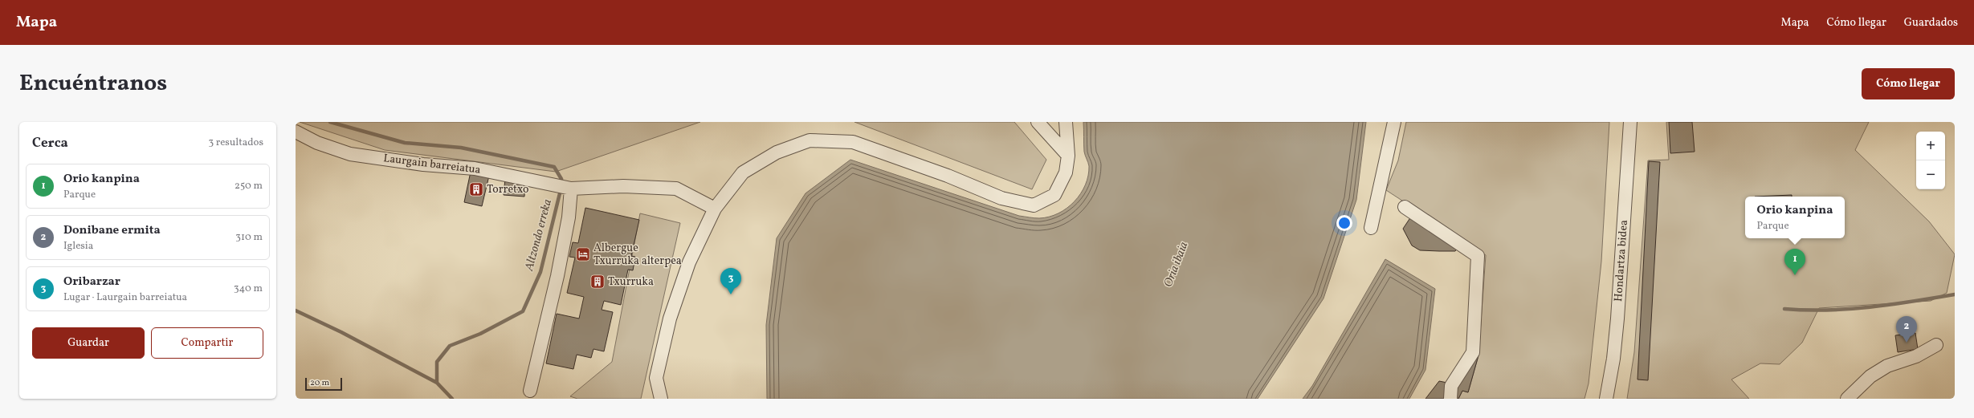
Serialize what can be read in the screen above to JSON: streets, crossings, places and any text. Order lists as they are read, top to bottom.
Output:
{
  "streets": {
    "street": ["Laurgain barreiatua", "Hondartza bidea"]
  },
  "water": ["Altzondo erreka", "Oria ibaia"],
  "places": {
    "building": ["Torretxo", "Txurruka"],
    "hotel": ["Albergue Txurruka alterpea"]
  },
  "scale_bar": "20 m",
  "page": {
    "header": "Mapa",
    "nav": ["Mapa", "Cómo llegar", "Guardados"],
    "title": "Encuéntranos",
    "buttons": [
      "Cómo llegar",
      ["Guardar", "Compartir"]
    ],
    "heading": ["Cerca", "3 resultados"],
    "map_buttons": ["+", "−"],
    "list": [
      {
        "mark": "1",
        "name": "Orio kanpina",
        "note": "Parque",
        "value": "250 m"
      },
      {
        "mark": "2",
        "name": "Donibane ermita",
        "note": "Iglesia",
        "value": "310 m"
      },
      {
        "mark": "3",
        "name": "Oribarzar",
        "note": "Lugar · Laurgain barreiatua",
        "value": "340 m"
      }
    ],
    "popup": ["Orio kanpina", "Parque"],
    "pins": ["1", "3", "2"],
    "scale": "20 m"
  }
}
